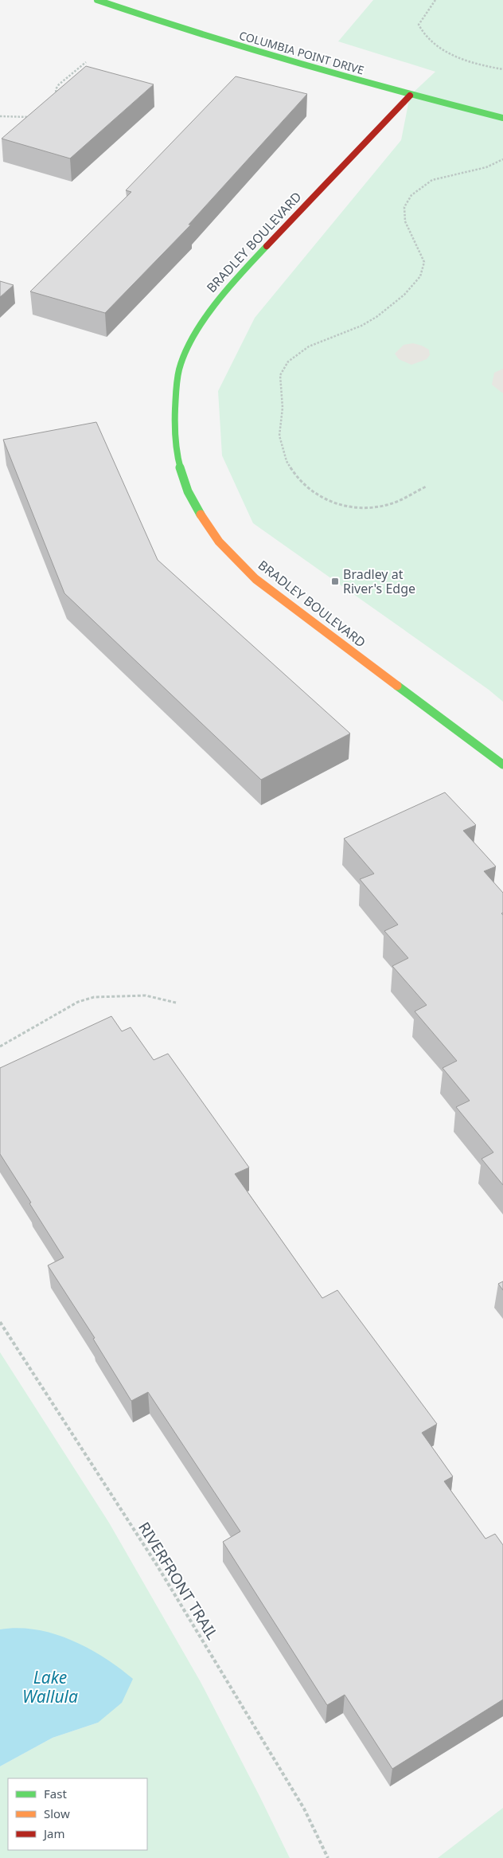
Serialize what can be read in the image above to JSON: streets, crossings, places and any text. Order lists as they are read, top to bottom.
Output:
{
  "streets": {
    "street": ["COLUMBIA POINT DRIVE", "BRADLEY BOULEVARD"],
    "path": ["RIVERFRONT TRAIL"]
  },
  "crossings": [
    ["COLUMBIA POINT DRIVE", "BRADLEY BOULEVARD"]
  ],
  "water": ["Lake Wallula"],
  "places": {
    "transit": ["Bradley at River's Edge"]
  },
  "legend": ["Fast", "Slow", "Jam"]
}
